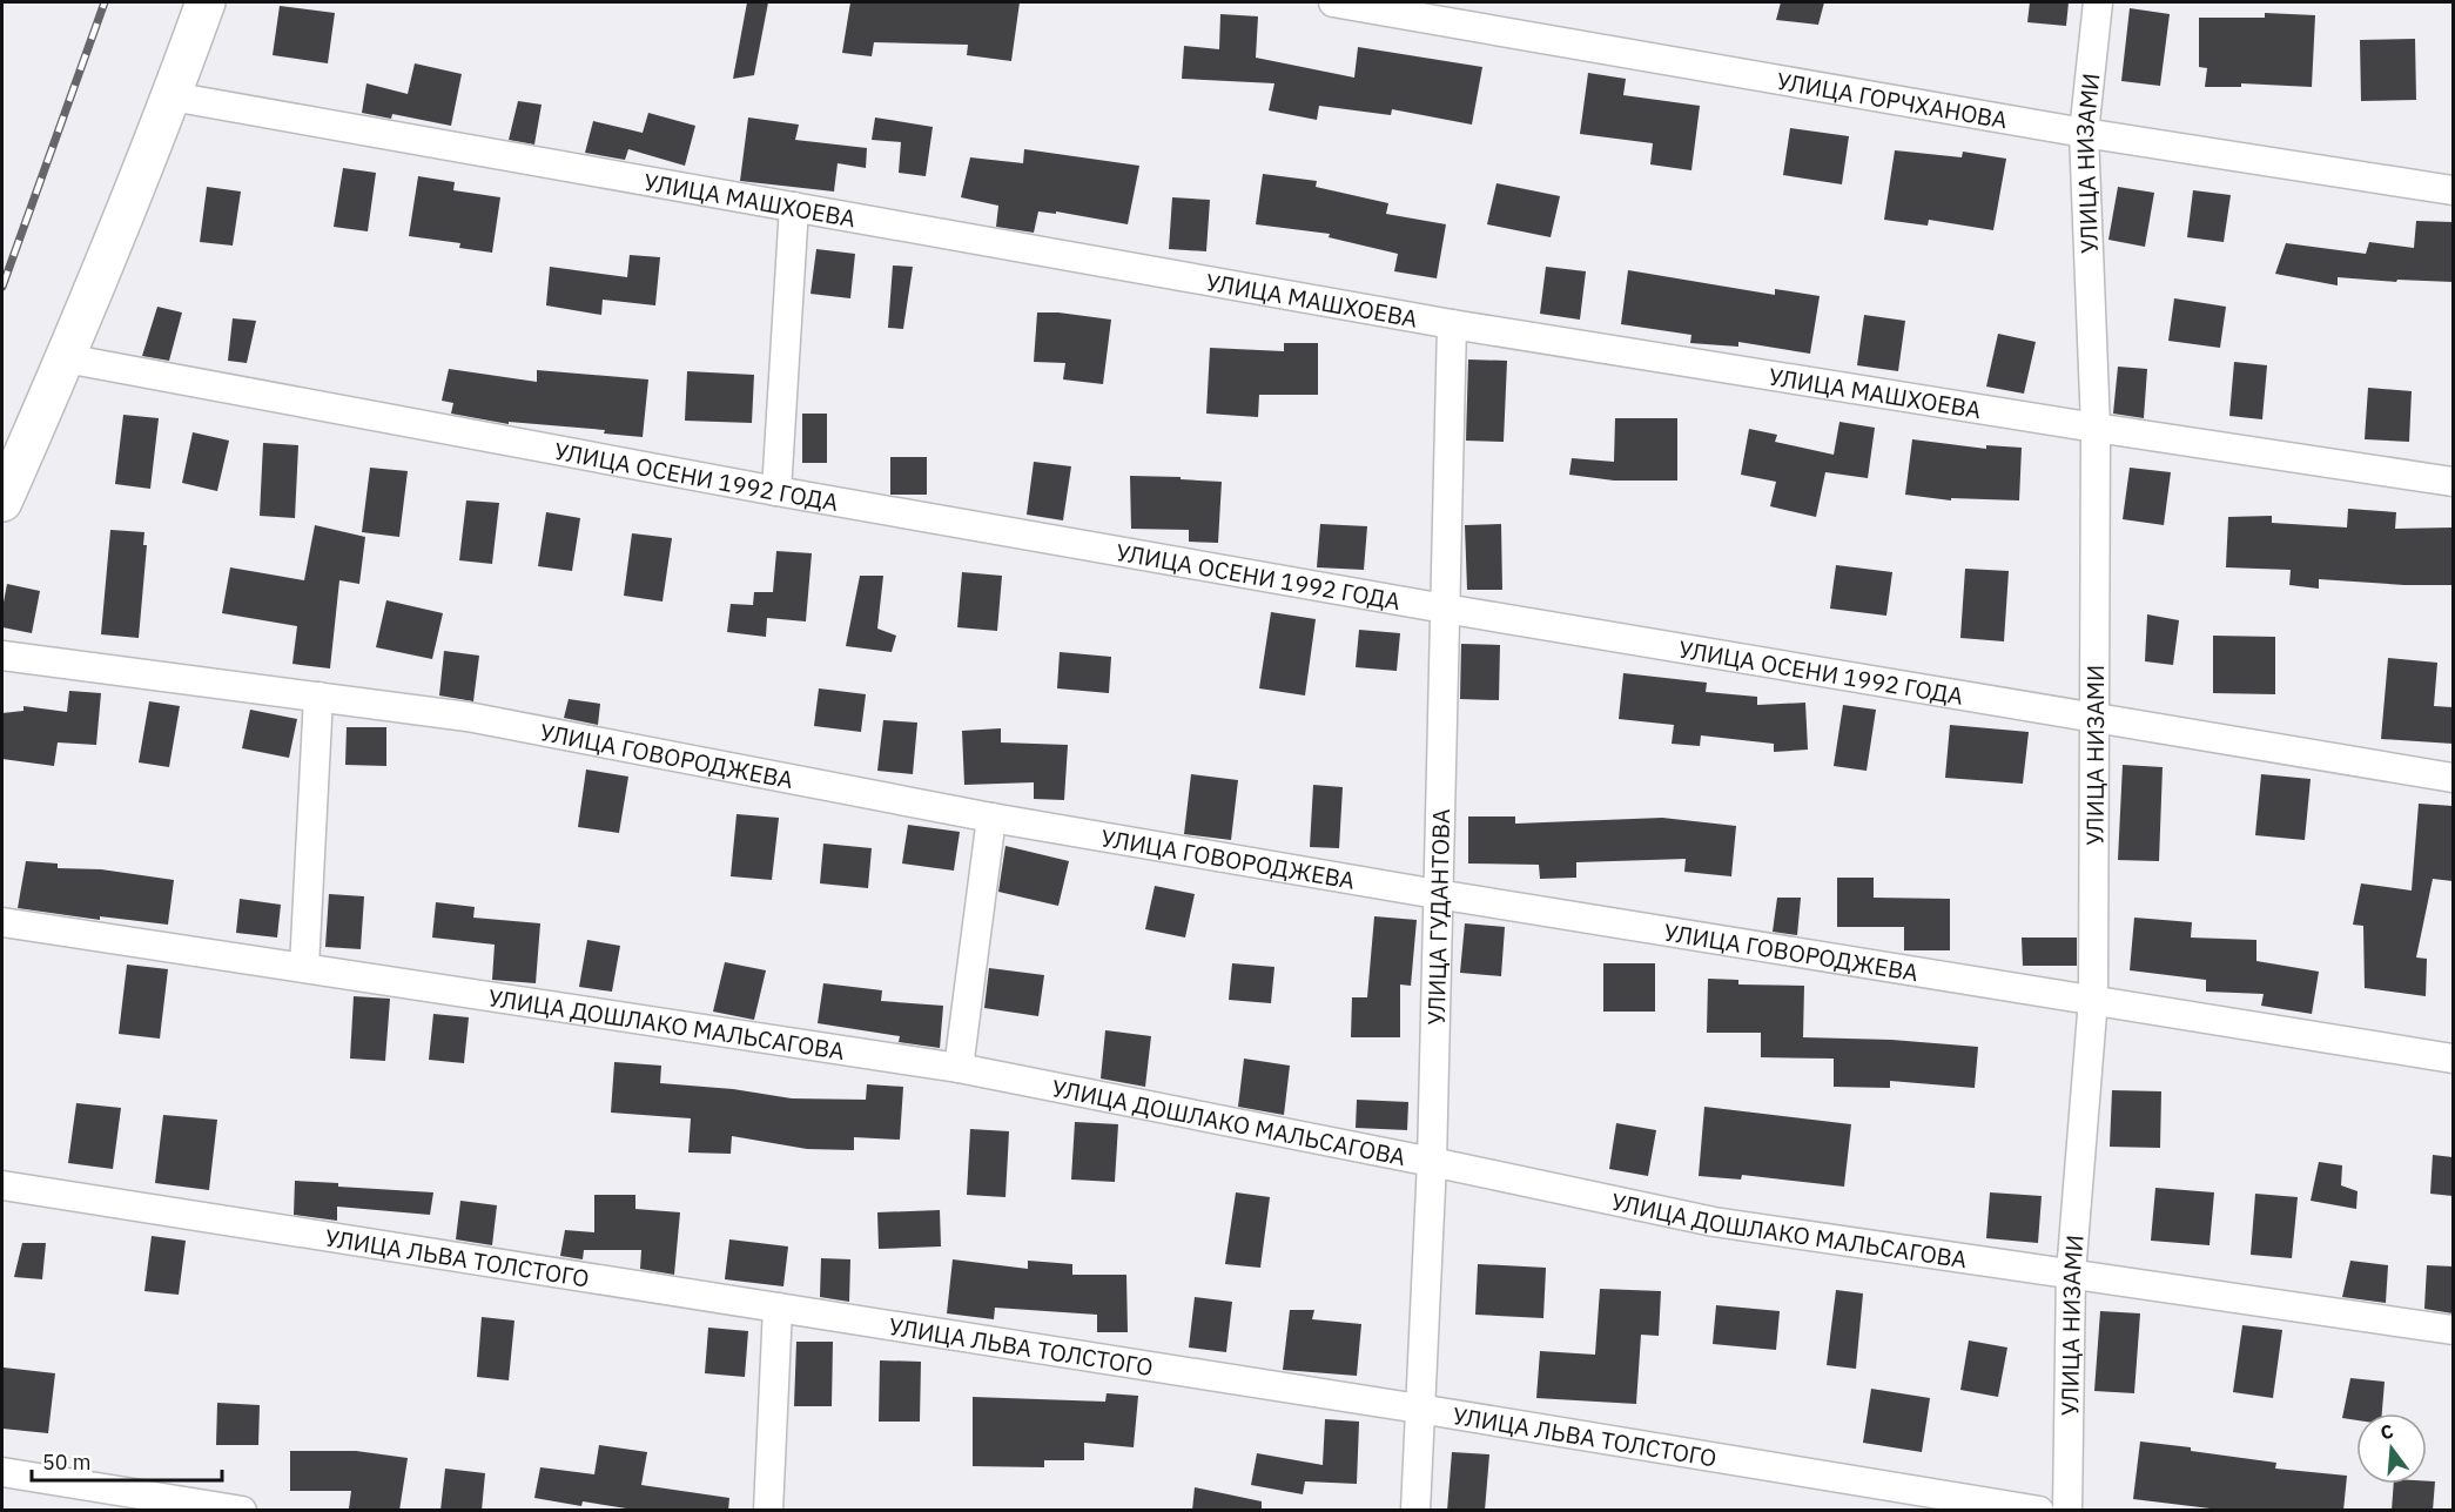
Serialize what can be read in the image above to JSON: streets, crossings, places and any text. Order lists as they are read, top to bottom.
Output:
{
  "streets": {
    "street": [
      "УЛИЦА ГОРЧХАНОВА",
      "УЛИЦА НИЗАМИ",
      "УЛИЦА МАШХОЕВА",
      "УЛИЦА ОСЕНИ 1992 ГОДА",
      "УЛИЦА ГОВОРОДЖЕВА",
      "УЛИЦА ГУДАНТОВА",
      "УЛИЦА ДОШЛАКО МАЛЬСАГОВА",
      "УЛИЦА ЛЬВА ТОЛСТОГО"
    ]
  },
  "crossings": [
    ["УЛИЦА ГОРЧХАНОВА", "УЛИЦА НИЗАМИ"],
    ["УЛИЦА НИЗАМИ", "УЛИЦА МАШХОЕВА"],
    ["УЛИЦА НИЗАМИ", "УЛИЦА ОСЕНИ 1992 ГОДА"],
    ["УЛИЦА НИЗАМИ", "УЛИЦА ГОВОРОДЖЕВА"],
    ["УЛИЦА НИЗАМИ", "УЛИЦА ДОШЛАКО МАЛЬСАГОВА"],
    ["УЛИЦА МАШХОЕВА", "УЛИЦА ГУДАНТОВА"],
    ["УЛИЦА ОСЕНИ 1992 ГОДА", "УЛИЦА ГУДАНТОВА"],
    ["УЛИЦА ГОВОРОДЖЕВА", "УЛИЦА ГУДАНТОВА"],
    ["УЛИЦА ГУДАНТОВА", "УЛИЦА ДОШЛАКО МАЛЬСАГОВА"],
    ["УЛИЦА ГУДАНТОВА", "УЛИЦА ЛЬВА ТОЛСТОГО"]
  ],
  "scale_bar": "50 m",
  "north": "top"
}
